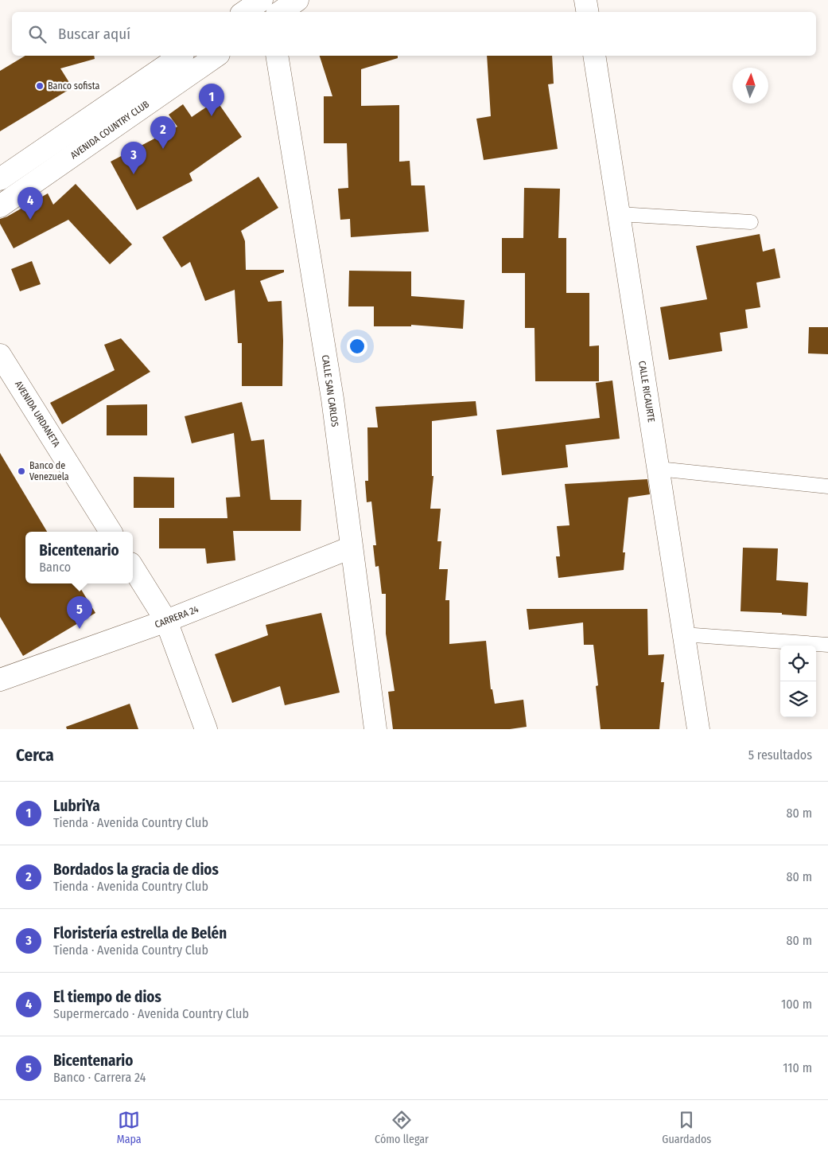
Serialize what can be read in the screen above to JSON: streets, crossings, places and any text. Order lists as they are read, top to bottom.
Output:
{
  "streets": {
    "street": [
      "AVENIDA COUNTRY CLUB",
      "CALLE SAN CARLOS",
      "CALLE RICAURTE",
      "AVENIDA URDANETA",
      "CARRERA 24"
    ]
  },
  "crossings": [
    ["CALLE SAN CARLOS", "CARRERA 24"]
  ],
  "places": ["Banco sofista", "Banco de Venezuela"],
  "north": "top",
  "page": {
    "search": "Buscar aquí",
    "pins": [
      "1",
      "2",
      "3",
      "4",
      "5"
    ],
    "popup": ["Bicentenario", "Banco"],
    "heading": ["Cerca", "5 resultados"],
    "list": [
      {
        "mark": "1",
        "name": "LubriYa",
        "note": "Tienda · Avenida Country Club",
        "value": "80 m"
      },
      {
        "mark": "2",
        "name": "Bordados la gracia de dios",
        "note": "Tienda · Avenida Country Club",
        "value": "80 m"
      },
      {
        "mark": "3",
        "name": "Floristería estrella de Belén",
        "note": "Tienda · Avenida Country Club",
        "value": "80 m"
      },
      {
        "mark": "4",
        "name": "El tiempo de dios",
        "note": "Supermercado · Avenida Country Club",
        "value": "100 m"
      },
      {
        "mark": "5",
        "name": "Bicentenario",
        "note": "Banco · Carrera 24",
        "value": "110 m"
      }
    ],
    "nav": ["Mapa", "Cómo llegar", "Guardados"]
  }
}
